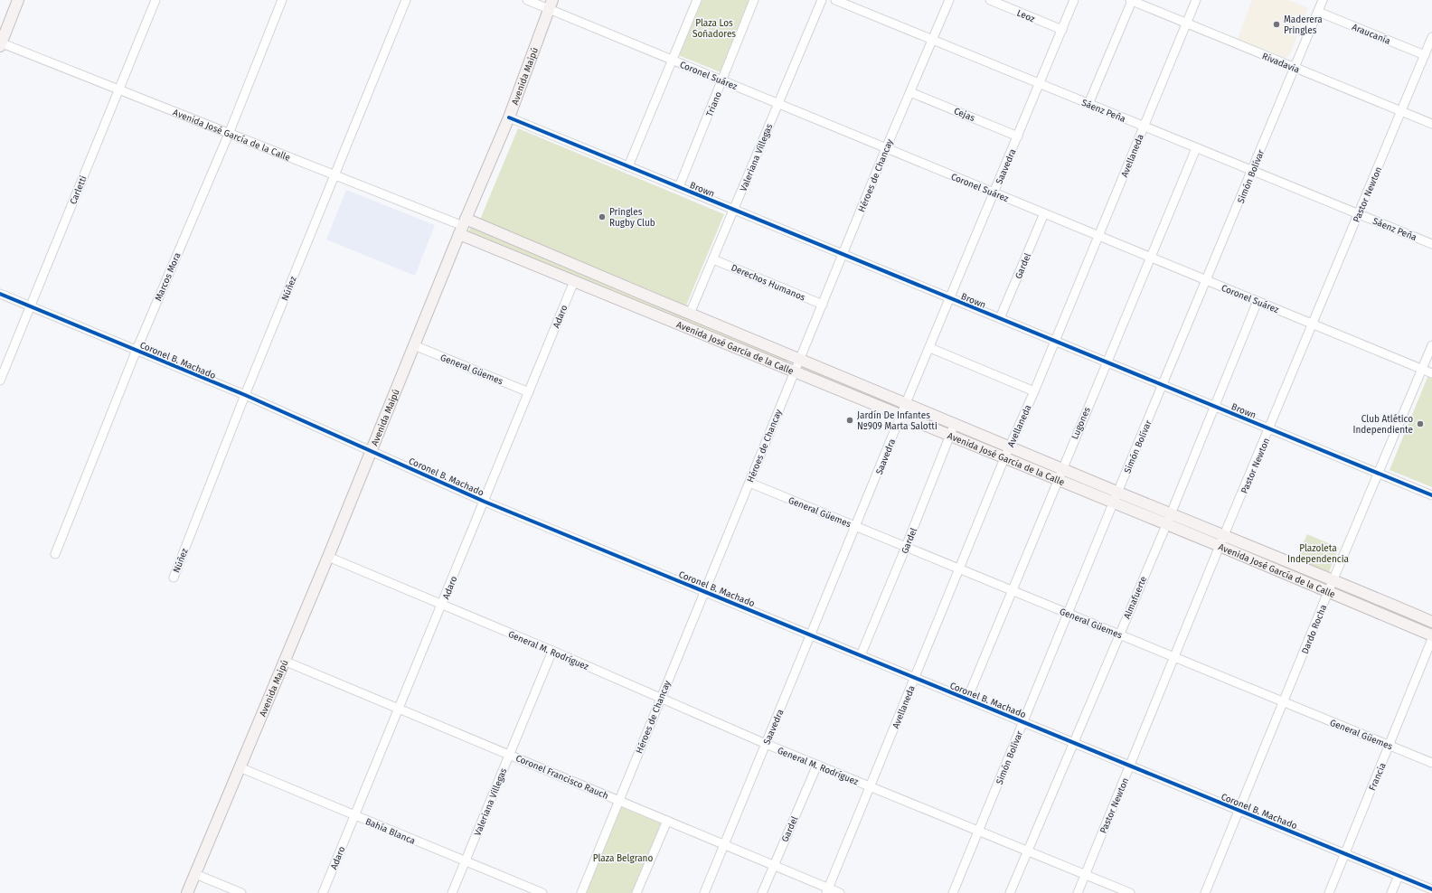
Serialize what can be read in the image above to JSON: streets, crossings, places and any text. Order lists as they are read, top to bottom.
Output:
{
  "streets": {
    "main road": ["Avenida Maipú", "Avenida José García de la Calle"],
    "street": [
      "Leoz",
      "Araucanía",
      "Rivadavia",
      "Coronel Suárez",
      "Triano",
      "Sáenz Peña",
      "Cejas",
      "Avellaneda",
      "Valeriana Villegas",
      "Saavedra",
      "Héroes de Chancay",
      "Simón Bolívar",
      "Brown",
      "Carletti",
      "Pastor Newton",
      "Gardel",
      "Marcos Mora",
      "Derechos Humanos",
      "Núñez",
      "Adaro",
      "Coronel B. Machado",
      "General Güemes",
      "Lugones",
      "Almafuerte",
      "Dardo Rocha",
      "General M. Rodríguez",
      "Coronel Francisco Rauch",
      "Francia",
      "Bahía Blanca"
    ]
  },
  "crossings": [
    ["Leoz", "Saavedra"],
    ["Araucanía", "Simón Bolívar"],
    ["Araucanía", "Pastor Newton"],
    ["Rivadavia", "Avellaneda"],
    ["Rivadavia", "Simón Bolívar"],
    ["Rivadavia", "Pastor Newton"],
    ["Coronel Suárez", "Avenida Maipú"],
    ["Coronel Suárez", "Triano"],
    ["Coronel Suárez", "Avellaneda"],
    ["Coronel Suárez", "Valeriana Villegas"],
    ["Coronel Suárez", "Saavedra"],
    ["Coronel Suárez", "Héroes de Chancay"],
    ["Coronel Suárez", "Simón Bolívar"],
    ["Coronel Suárez", "Pastor Newton"],
    ["Coronel Suárez", "Gardel"],
    ["Coronel Suárez", "Lugones"],
    ["Coronel Suárez", "Almafuerte"],
    ["Coronel Suárez", "Dardo Rocha"],
    ["Avenida Maipú", "Avenida José García de la Calle"],
    ["Avenida Maipú", "Brown"],
    ["Avenida Maipú", "Coronel B. Machado"],
    ["Avenida Maipú", "General Güemes"],
    ["Avenida Maipú", "General M. Rodríguez"],
    ["Avenida Maipú", "Coronel Francisco Rauch"],
    ["Avenida Maipú", "Bahía Blanca"],
    ["Triano", "Brown"],
    ["Sáenz Peña", "Avellaneda"],
    ["Sáenz Peña", "Saavedra"],
    ["Sáenz Peña", "Héroes de Chancay"],
    ["Sáenz Peña", "Simón Bolívar"],
    ["Sáenz Peña", "Pastor Newton"],
    ["Sáenz Peña", "Lugones"],
    ["Cejas", "Saavedra"],
    ["Cejas", "Héroes de Chancay"],
    ["Avenida José García de la Calle", "Avellaneda"],
    ["Avenida José García de la Calle", "Valeriana Villegas"],
    ["Avenida José García de la Calle", "Saavedra"],
    ["Avenida José García de la Calle", "Héroes de Chancay"],
    ["Avenida José García de la Calle", "Simón Bolívar"],
    ["Avenida José García de la Calle", "Carletti"],
    ["Avenida José García de la Calle", "Pastor Newton"],
    ["Avenida José García de la Calle", "Gardel"],
    ["Avenida José García de la Calle", "Marcos Mora"],
    ["Avenida José García de la Calle", "Núñez"],
    ["Avenida José García de la Calle", "Adaro"],
    ["Avenida José García de la Calle", "Lugones"],
    ["Avenida José García de la Calle", "Almafuerte"],
    ["Avenida José García de la Calle", "Dardo Rocha"],
    ["Avellaneda", "Brown"],
    ["Avellaneda", "Coronel B. Machado"],
    ["Avellaneda", "General Güemes"],
    ["Avellaneda", "General M. Rodríguez"],
    ["Avellaneda", "Coronel Francisco Rauch"],
    ["Valeriana Villegas", "Brown"],
    ["Valeriana Villegas", "Derechos Humanos"],
    ["Valeriana Villegas", "General M. Rodríguez"],
    ["Valeriana Villegas", "Coronel Francisco Rauch"],
    ["Valeriana Villegas", "Bahía Blanca"],
    ["Saavedra", "Brown"],
    ["Saavedra", "Coronel B. Machado"],
    ["Saavedra", "General Güemes"],
    ["Saavedra", "General M. Rodríguez"],
    ["Saavedra", "Coronel Francisco Rauch"],
    ["Héroes de Chancay", "Brown"],
    ["Héroes de Chancay", "Derechos Humanos"],
    ["Héroes de Chancay", "Coronel B. Machado"],
    ["Héroes de Chancay", "General Güemes"],
    ["Héroes de Chancay", "General M. Rodríguez"],
    ["Héroes de Chancay", "Coronel Francisco Rauch"],
    ["Simón Bolívar", "Brown"],
    ["Simón Bolívar", "Coronel B. Machado"],
    ["Simón Bolívar", "General Güemes"],
    ["Simón Bolívar", "General M. Rodríguez"],
    ["Brown", "Pastor Newton"],
    ["Brown", "Gardel"],
    ["Brown", "Lugones"],
    ["Brown", "Almafuerte"],
    ["Brown", "Dardo Rocha"],
    ["Carletti", "Coronel B. Machado"],
    ["Pastor Newton", "Coronel B. Machado"],
    ["Pastor Newton", "General Güemes"],
    ["Pastor Newton", "General M. Rodríguez"],
    ["Gardel", "Coronel B. Machado"],
    ["Gardel", "General Güemes"],
    ["Gardel", "General M. Rodríguez"],
    ["Gardel", "Coronel Francisco Rauch"],
    ["Marcos Mora", "Coronel B. Machado"],
    ["Núñez", "Coronel B. Machado"],
    ["Adaro", "Coronel B. Machado"],
    ["Adaro", "General Güemes"],
    ["Adaro", "General M. Rodríguez"],
    ["Adaro", "Coronel Francisco Rauch"],
    ["Adaro", "Bahía Blanca"],
    ["Coronel B. Machado", "Lugones"],
    ["Coronel B. Machado", "Almafuerte"],
    ["Coronel B. Machado", "Dardo Rocha"],
    ["Coronel B. Machado", "Francia"],
    ["General Güemes", "Lugones"],
    ["General Güemes", "Almafuerte"],
    ["General Güemes", "Dardo Rocha"],
    ["General Güemes", "Francia"],
    ["Almafuerte", "General M. Rodríguez"]
  ],
  "parks": ["Plaza Los Soñadores", "Plazoleta Independencia", "Plaza Belgrano"],
  "places": [
    "Maderera Pringles",
    "Pringles Rugby Club",
    "Jardín De Infantes Nº909 Marta Salotti",
    "Club Atlético Independiente"
  ]
}
